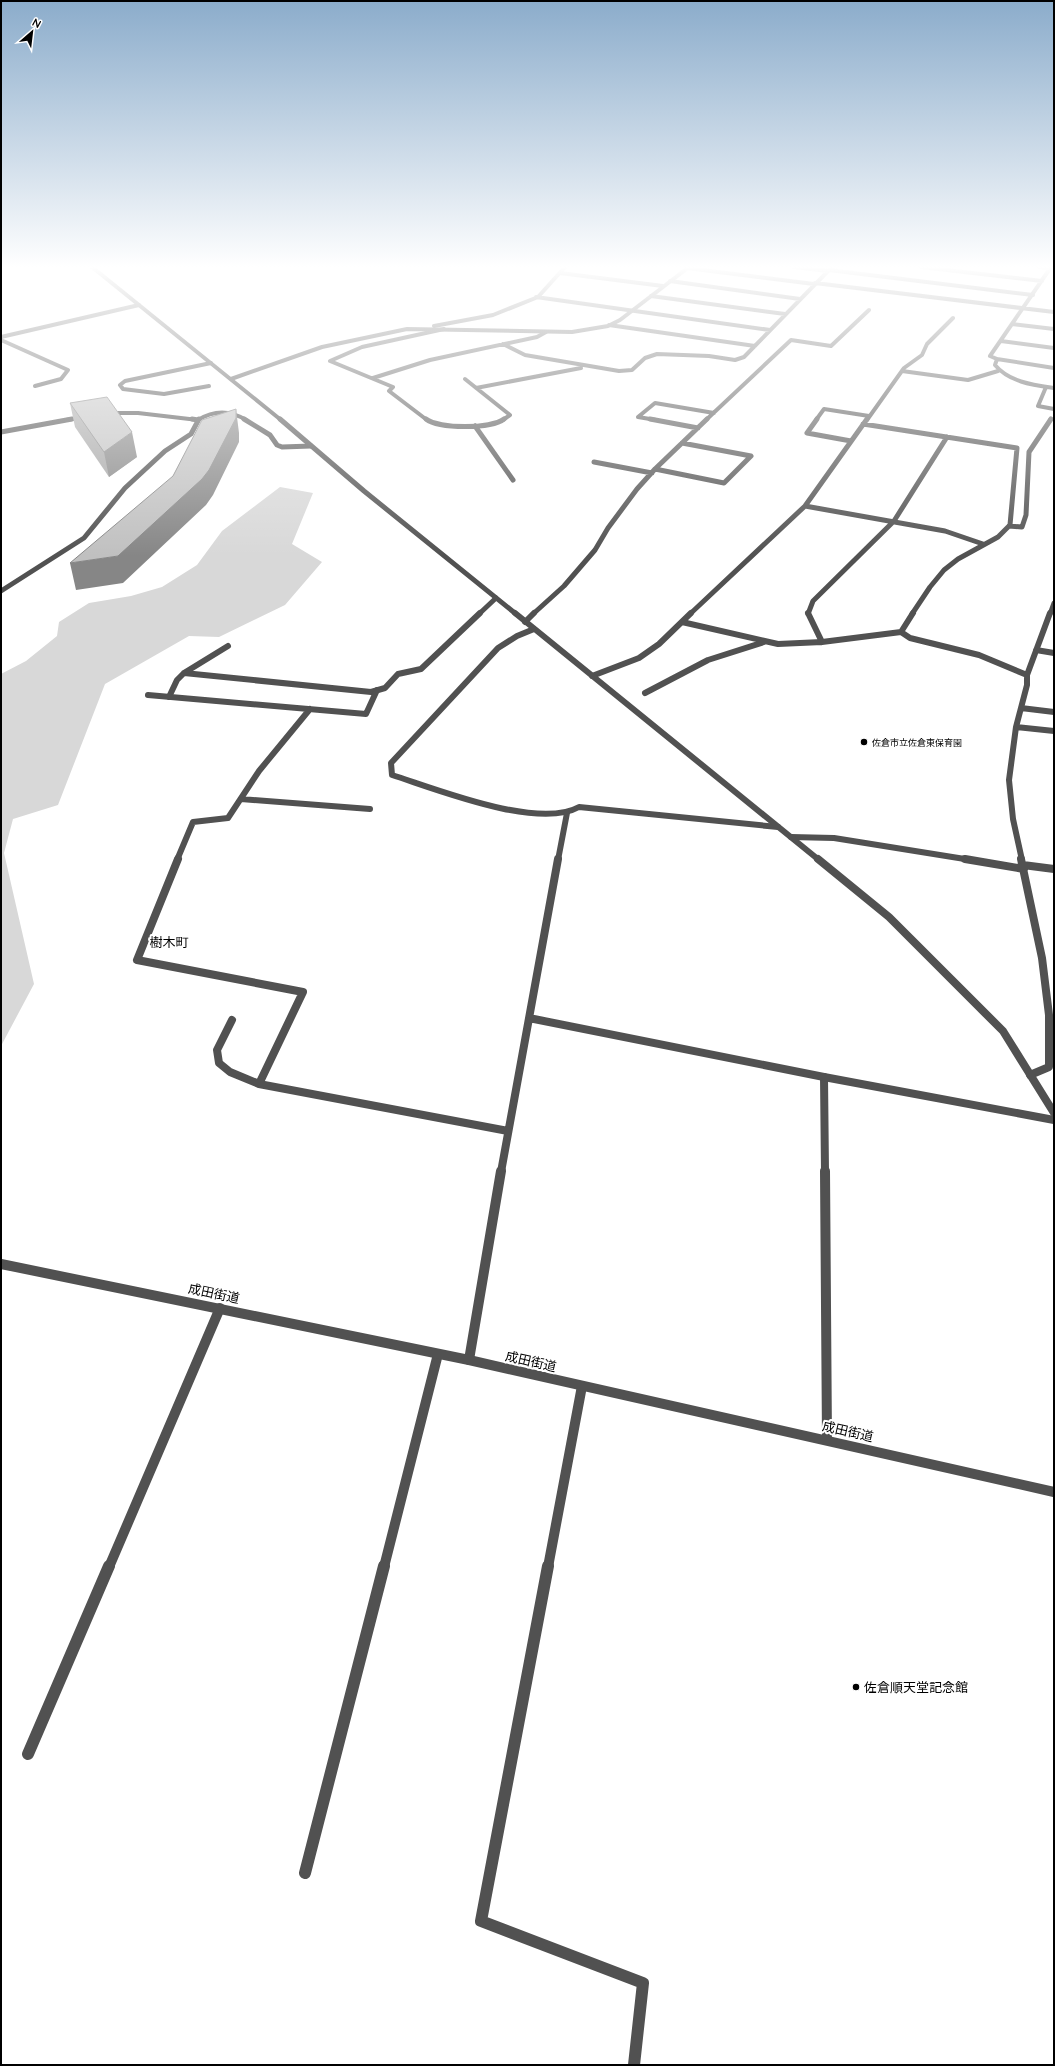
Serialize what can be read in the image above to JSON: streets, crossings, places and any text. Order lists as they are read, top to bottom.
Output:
{
  "streets": {
    "street": ["成田街道"]
  },
  "districts": ["樹木町"],
  "places": ["佐倉市立佐倉東保育園", "佐倉順天堂記念館"],
  "north": "top right"
}
